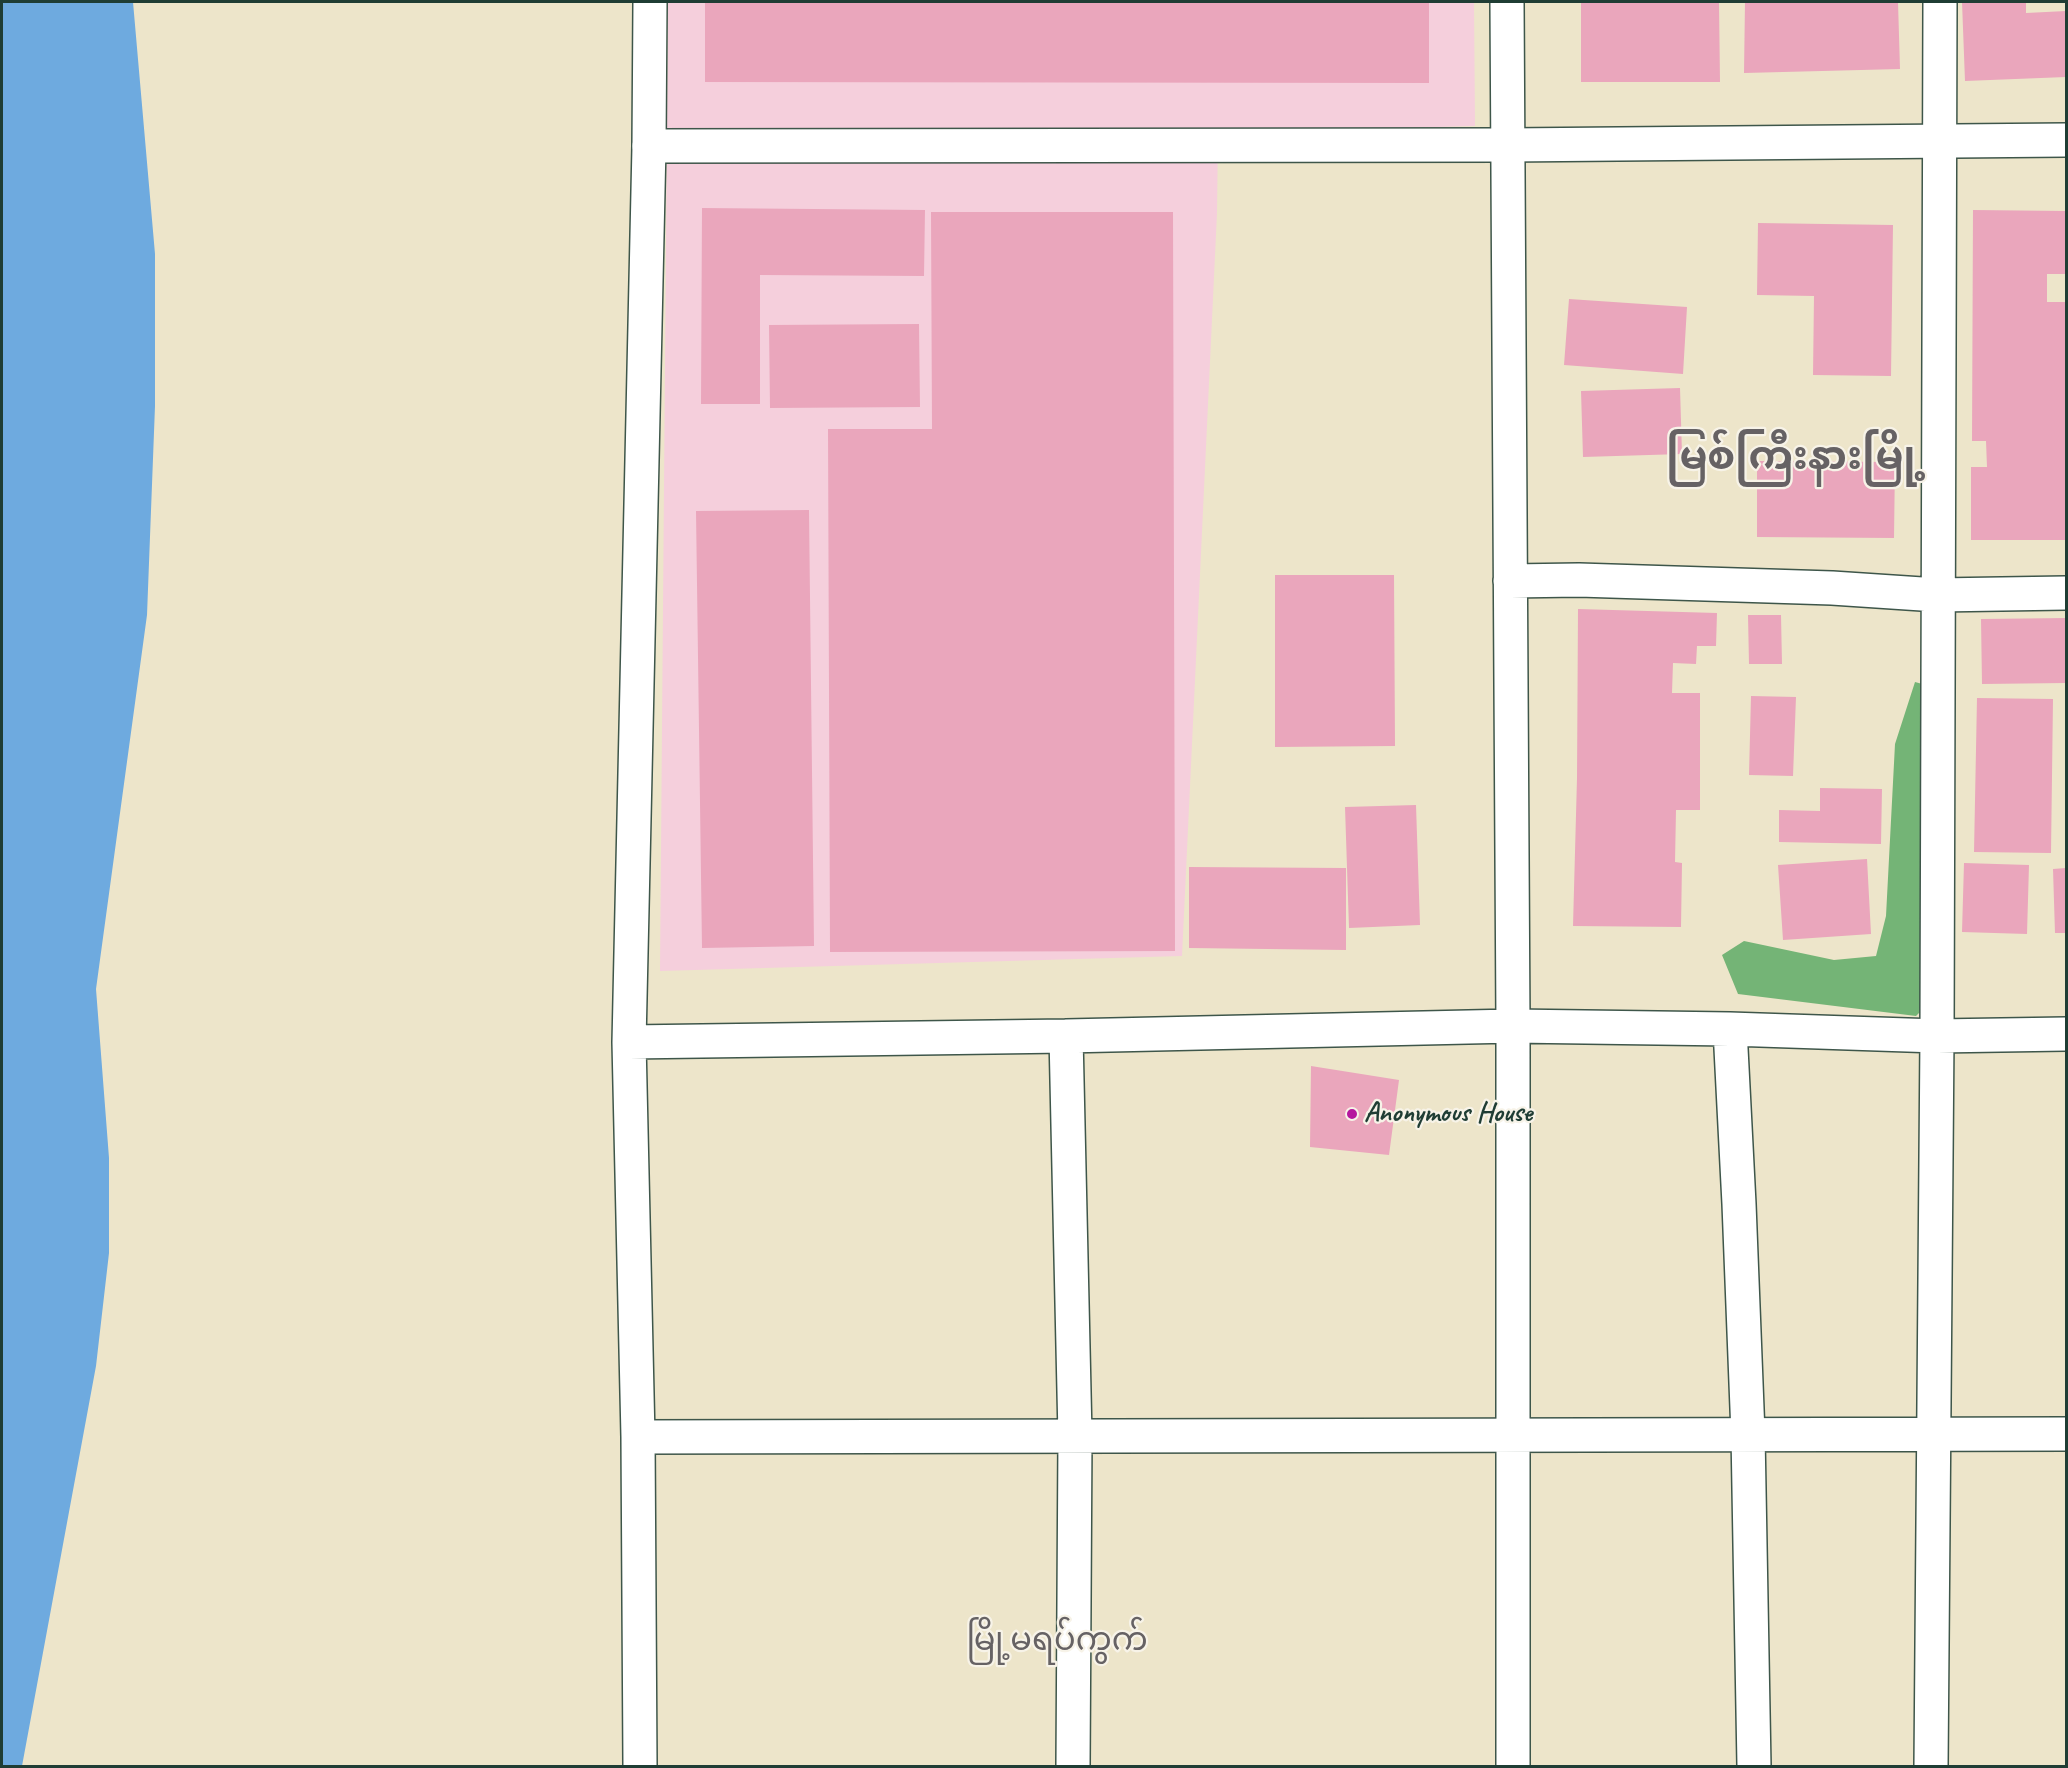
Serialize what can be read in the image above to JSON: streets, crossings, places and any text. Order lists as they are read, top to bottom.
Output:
{
  "districts": ["မြစ်ကြီးနားမြို့", "မြို့မရပ်ကွက်"],
  "places": ["Anonymous House"]
}
